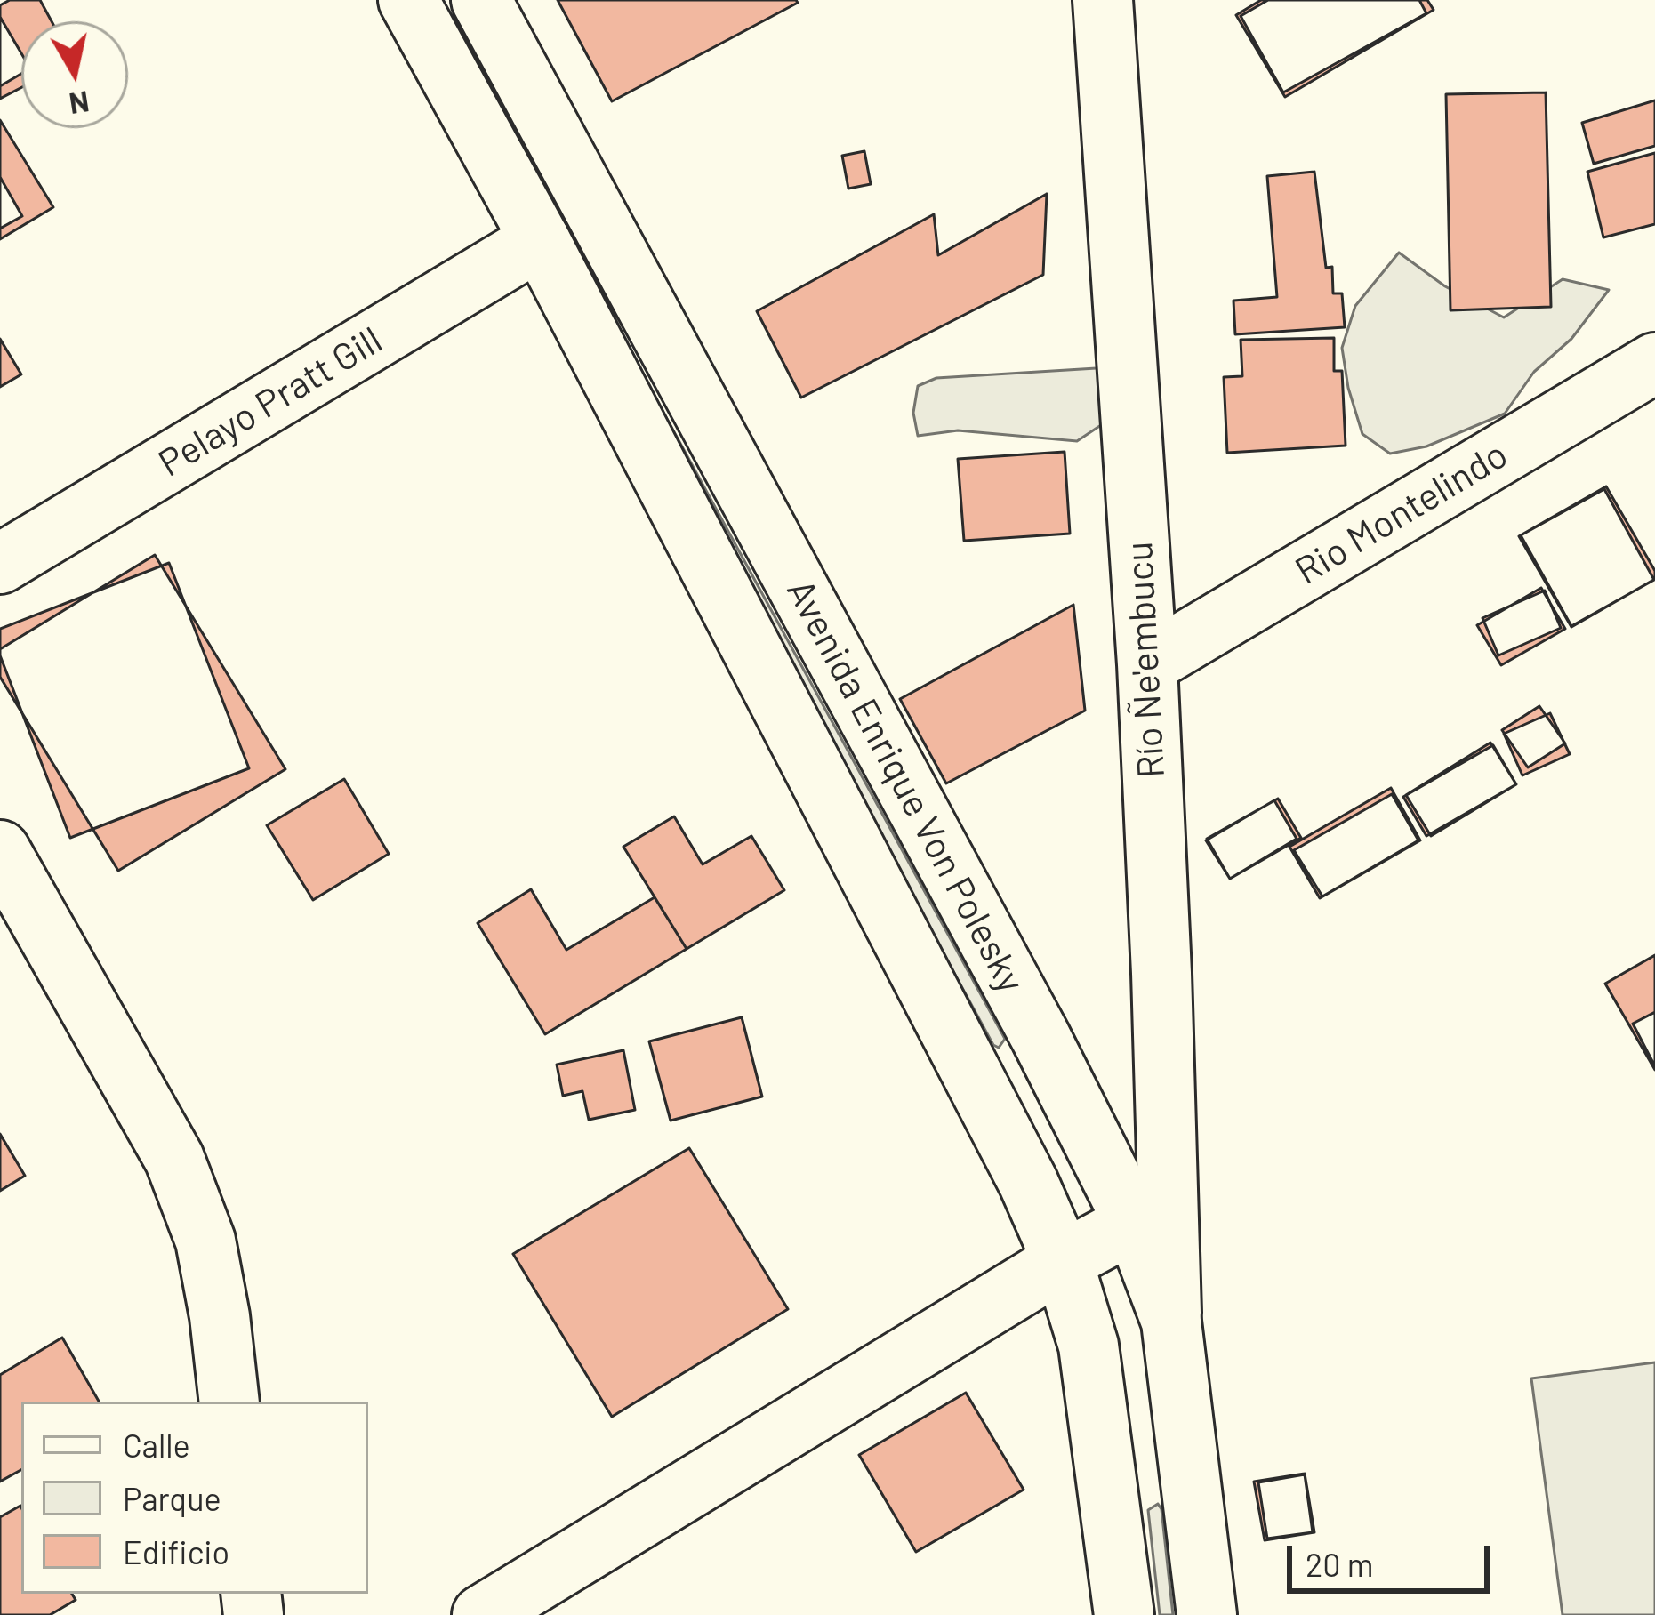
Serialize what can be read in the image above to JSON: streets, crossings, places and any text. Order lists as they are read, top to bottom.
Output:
{
  "streets": {
    "street": [
      "Pelayo Pratt Gill",
      "Rio Montelindo",
      "Río Ñe'embucu",
      "Avenida Enrique Von Polesky"
    ]
  },
  "crossings": [
    ["Pelayo Pratt Gill", "Avenida Enrique Von Polesky"],
    ["Rio Montelindo", "Río Ñe'embucu"],
    ["Río Ñe'embucu", "Avenida Enrique Von Polesky"]
  ],
  "legend": ["Calle", "Parque", "Edificio"],
  "scale_bar": "20 m",
  "north": "bottom"
}
